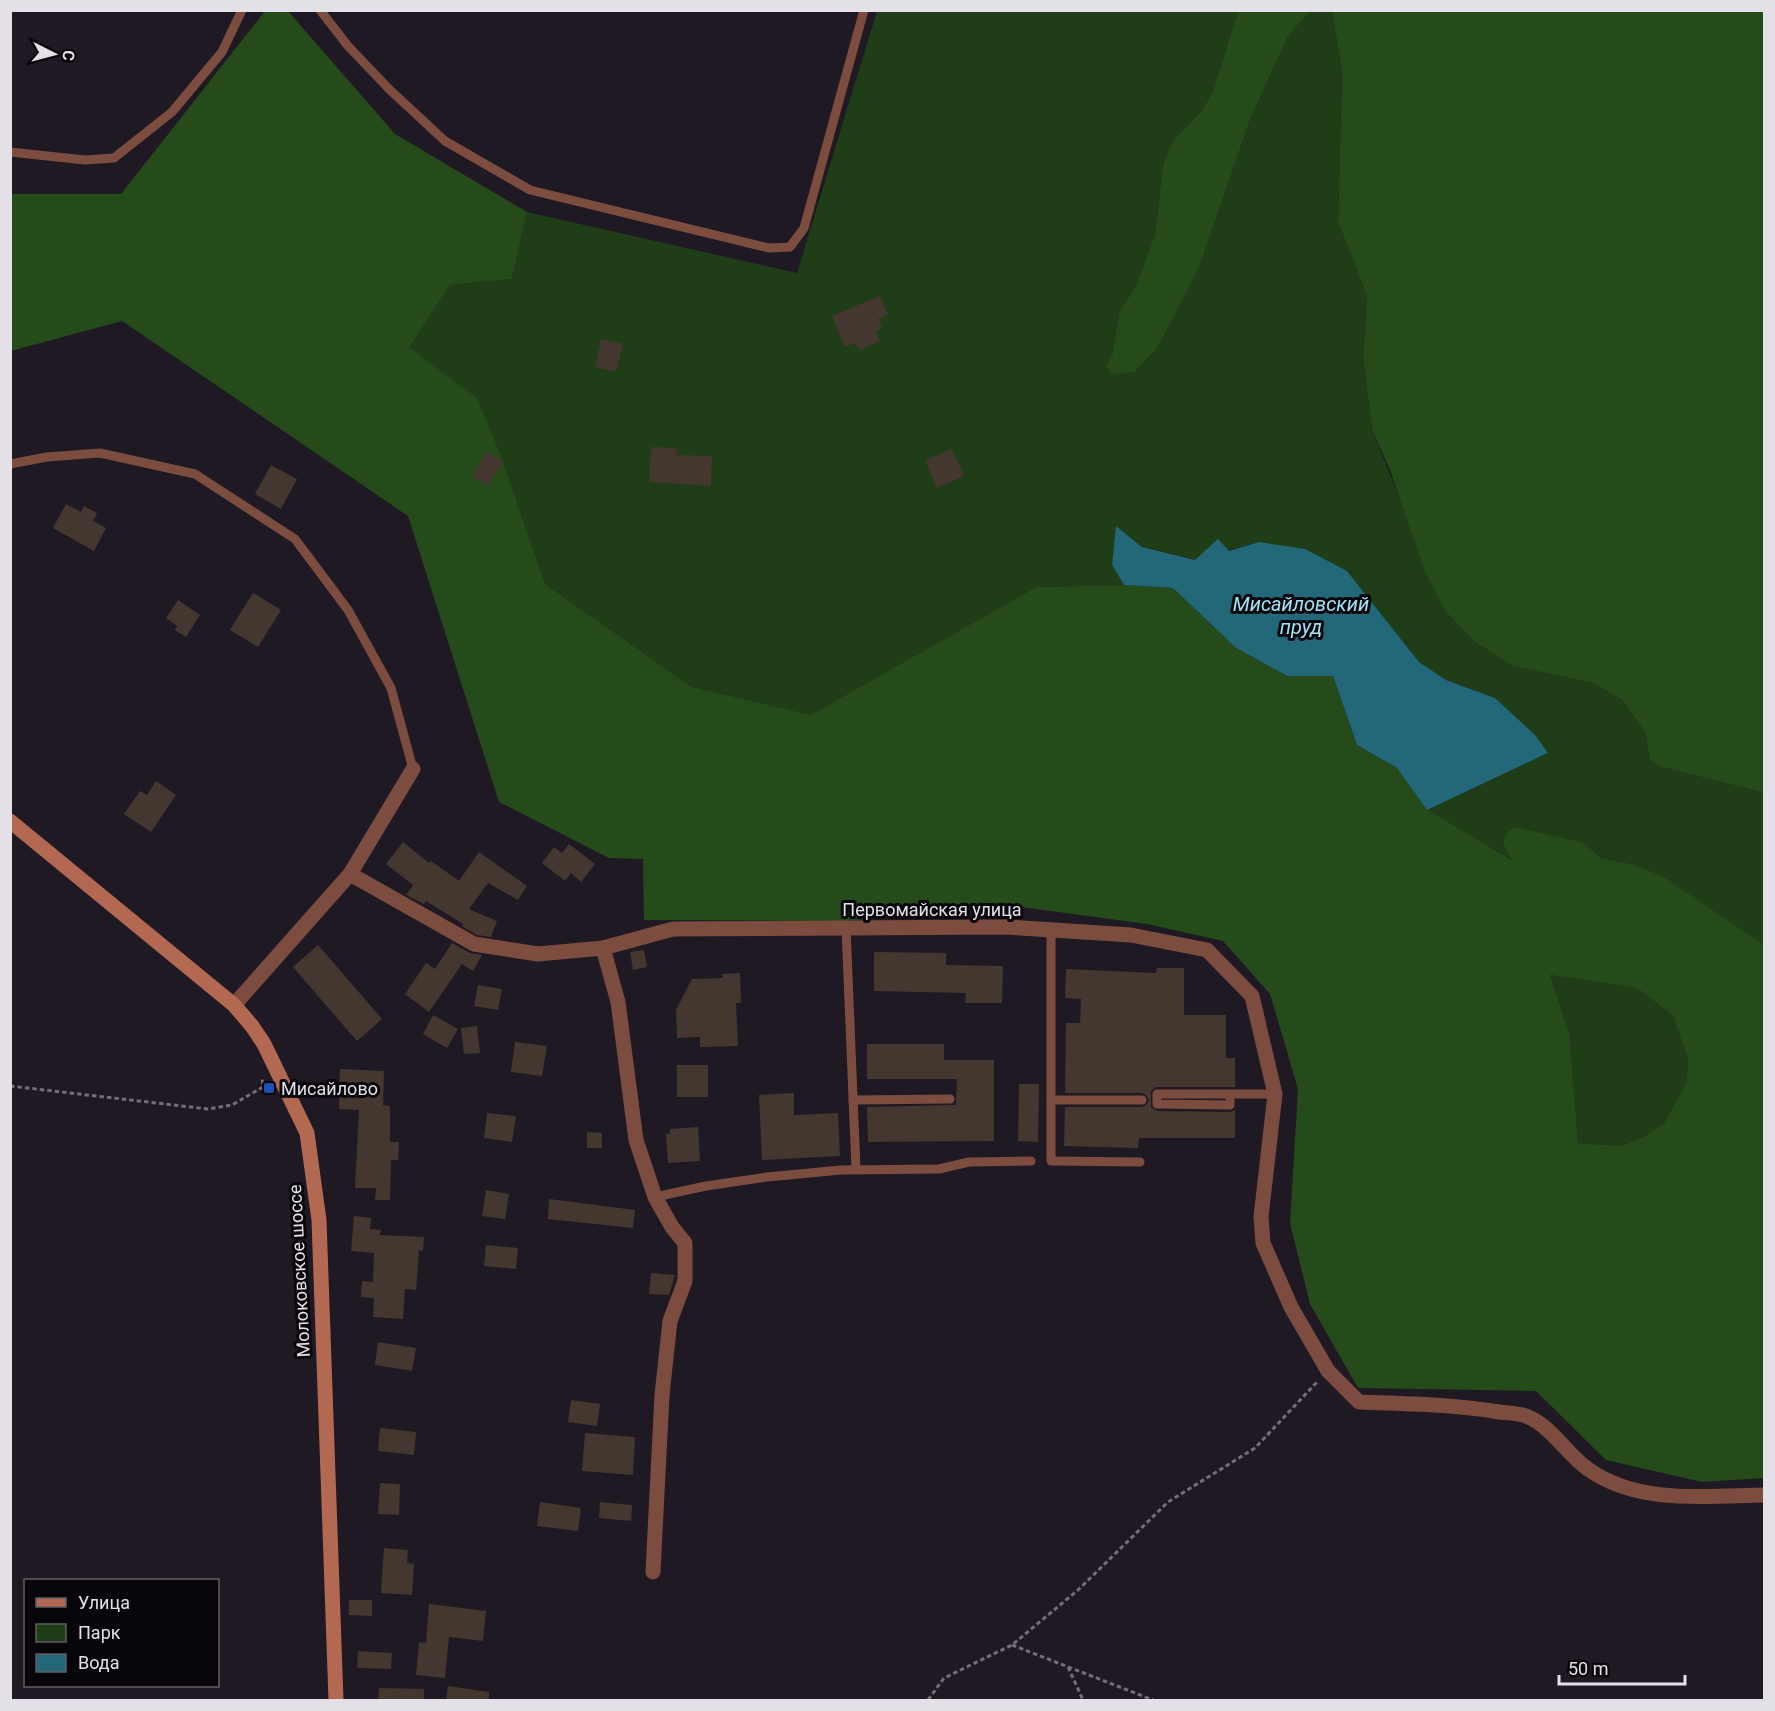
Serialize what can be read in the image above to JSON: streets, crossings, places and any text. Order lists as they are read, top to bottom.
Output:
{
  "streets": {
    "main road": ["Молоковское шоссе"],
    "street": ["Первомайская улица"]
  },
  "water": ["Мисайловский пруд"],
  "places": {
    "transit": ["Мисайлово"]
  },
  "legend": ["Улица", "Парк", "Вода"],
  "scale_bar": "50 m",
  "north": "right"
}
